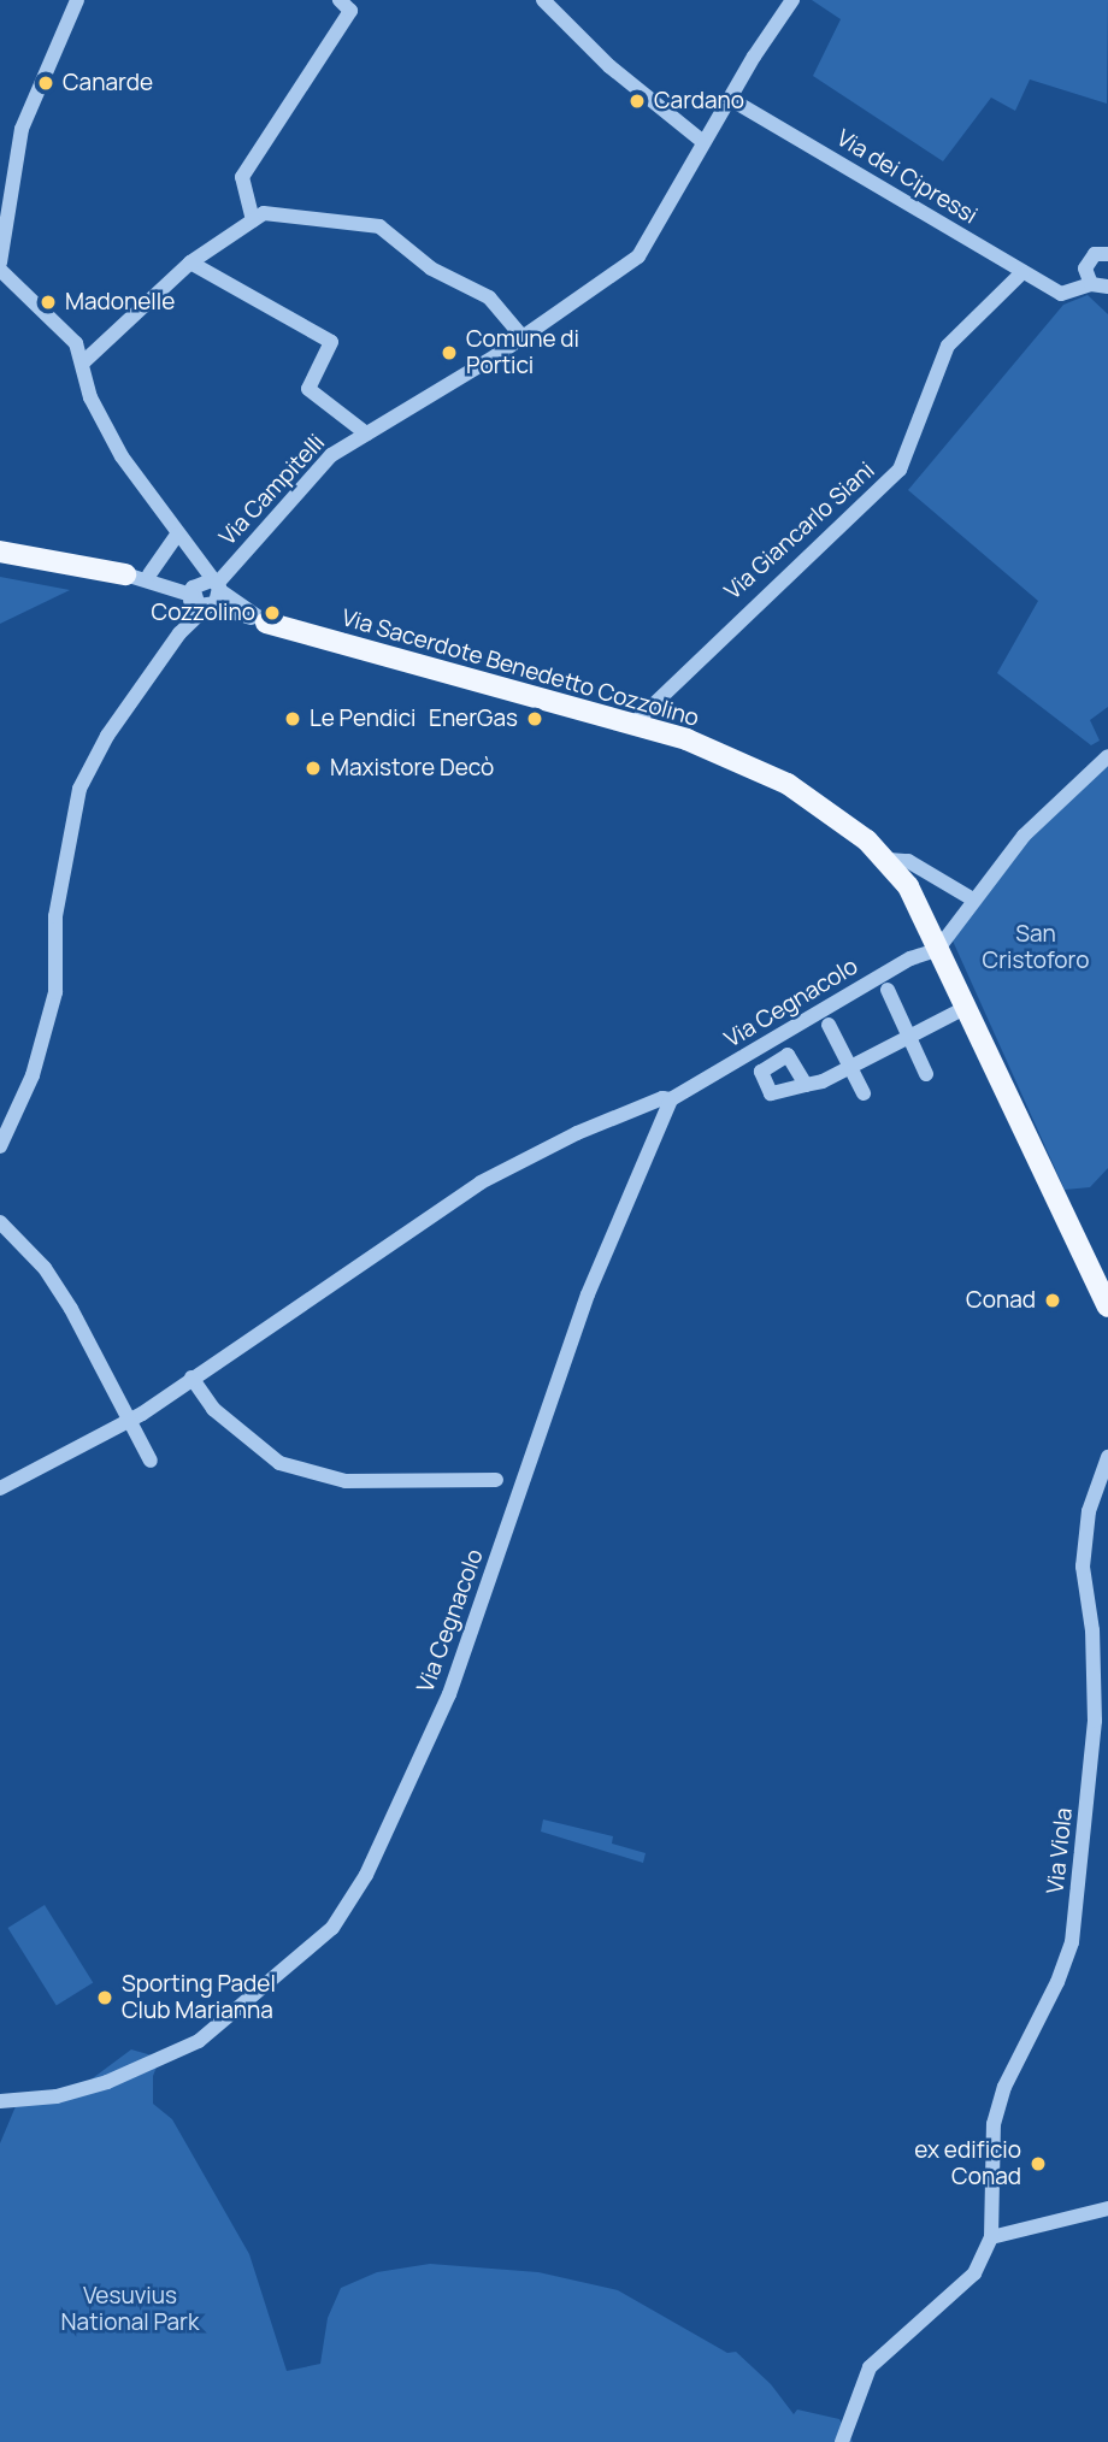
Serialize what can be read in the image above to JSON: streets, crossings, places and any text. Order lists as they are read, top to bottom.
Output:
{
  "streets": {
    "main road": ["Via Sacerdote Benedetto Cozzolino"],
    "street": [
      "Via dei Cipressi",
      "Via Campitelli",
      "Via Giancarlo Siani",
      "Via Cegnacolo",
      "Via Viola"
    ]
  },
  "crossings": [
    ["Via dei Cipressi", "Via Campitelli"],
    ["Via dei Cipressi", "Via Giancarlo Siani"],
    ["Via Campitelli", "Via Sacerdote Benedetto Cozzolino"],
    ["Via Giancarlo Siani", "Via Sacerdote Benedetto Cozzolino"],
    ["Via Sacerdote Benedetto Cozzolino", "Via Cegnacolo"]
  ],
  "parks": ["San Cristoforo", "Vesuvius National Park"],
  "places": [
    "Canarde",
    "Cardano",
    "Madonelle",
    "Comune di Portici",
    "Cozzolino",
    "Le Pendici",
    "EnerGas",
    "Maxistore Decò",
    "Conad",
    "Sporting Padel Club Marianna",
    "ex edificio Conad"
  ]
}
